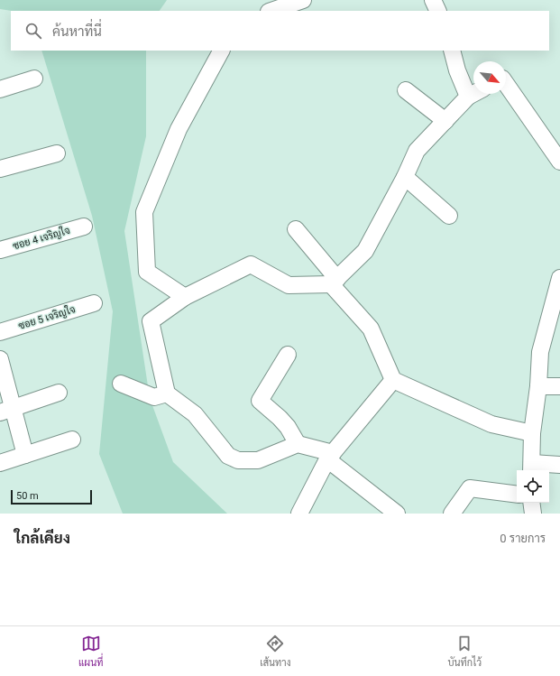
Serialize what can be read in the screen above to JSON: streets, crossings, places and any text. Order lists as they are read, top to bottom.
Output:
{
  "streets": {
    "street": ["ซอย 4 เจริญใจ", "ซอย 5 เจริญใจ"]
  },
  "scale_bar": "50 m",
  "north": "bottom right",
  "page": {
    "search": "ค้นหาที่นี่",
    "scale": "50 m",
    "heading": ["ใกล้เคียง", "0 รายการ"],
    "nav": ["แผนที่", "เส้นทาง", "บันทึกไว้"]
  }
}
